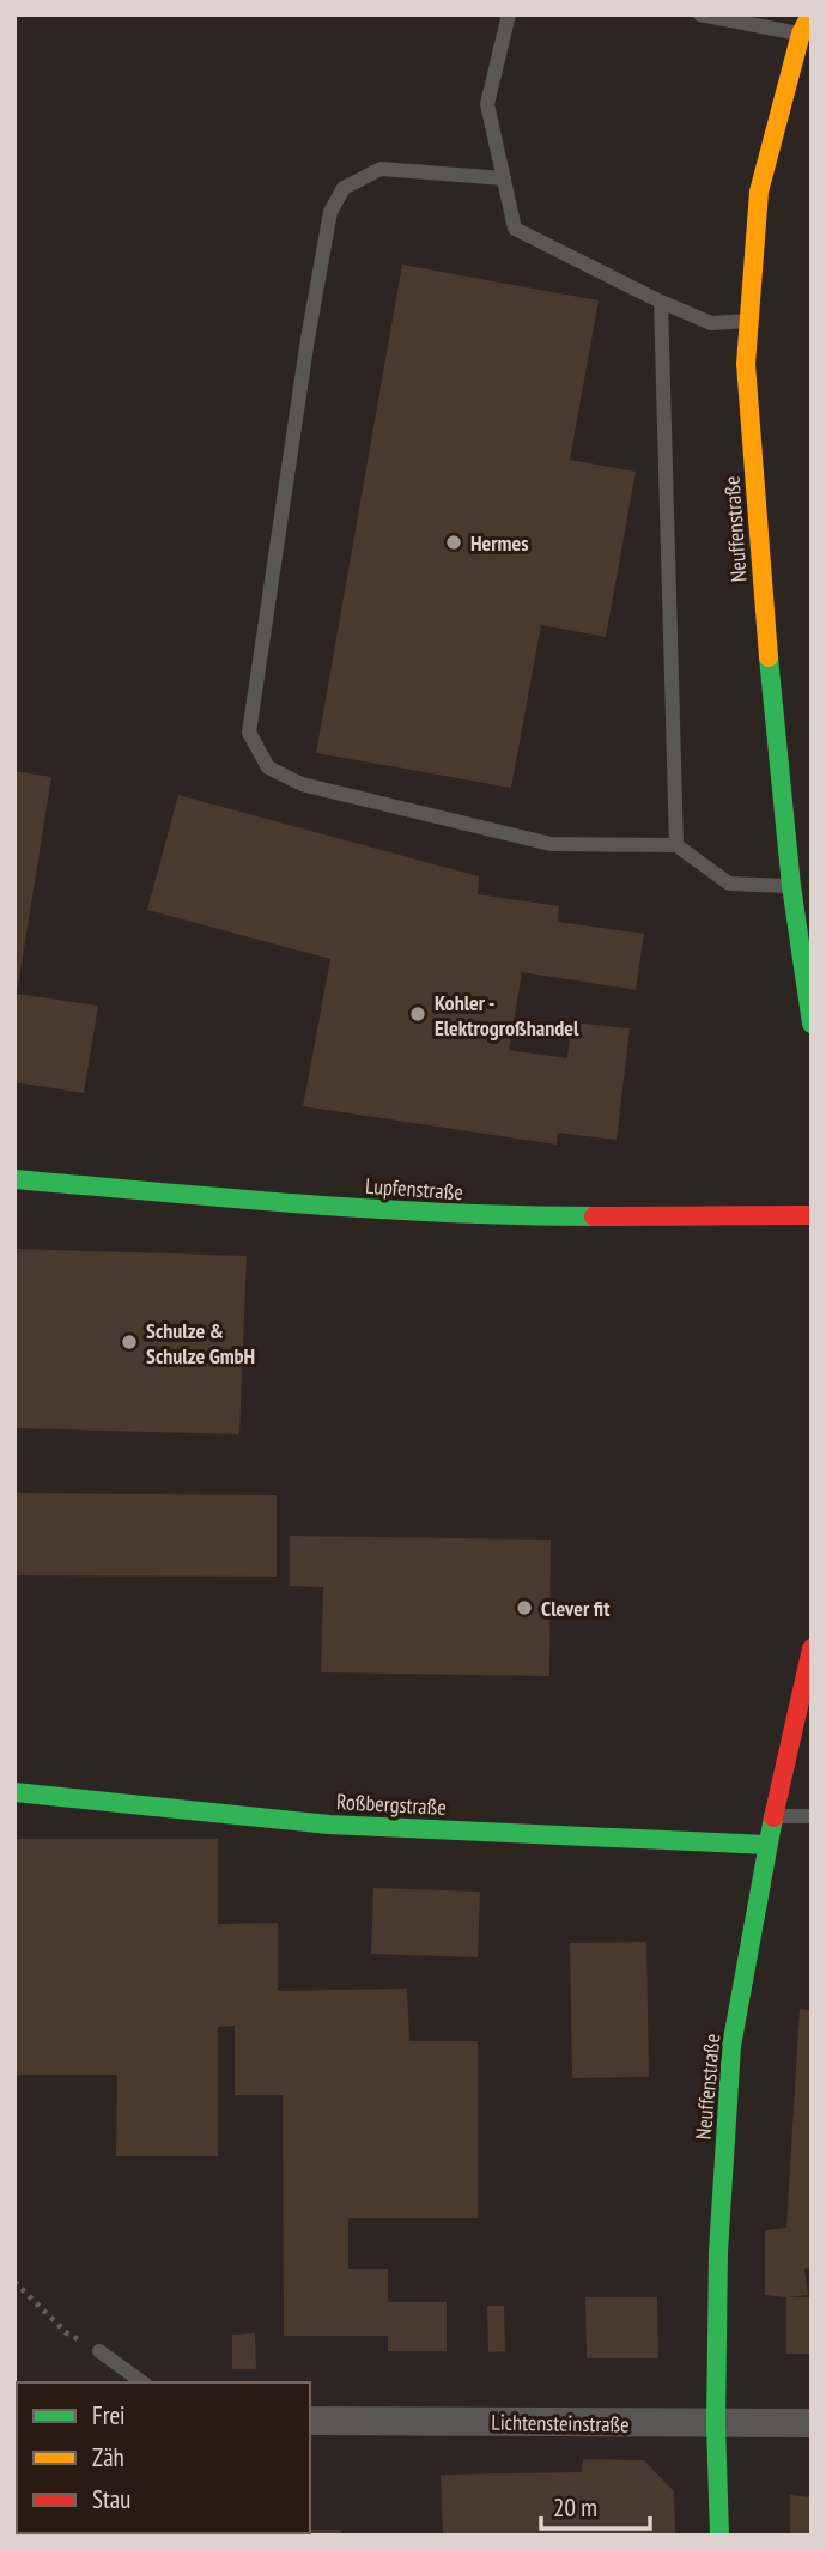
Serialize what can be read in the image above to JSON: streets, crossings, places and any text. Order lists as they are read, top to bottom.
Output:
{
  "streets": {
    "street": [
      "Neuffenstraße",
      "Lupfenstraße",
      "Roßbergstraße",
      "Lichtensteinstraße"
    ]
  },
  "crossings": [
    ["Neuffenstraße", "Roßbergstraße"],
    ["Neuffenstraße", "Lichtensteinstraße"]
  ],
  "places": [
    "Hermes",
    "Kohler - Elektrogroßhandel",
    "Schulze & Schulze GmbH",
    "Clever fit"
  ],
  "legend": ["Frei", "Zäh", "Stau"],
  "scale_bar": "20 m"
}
